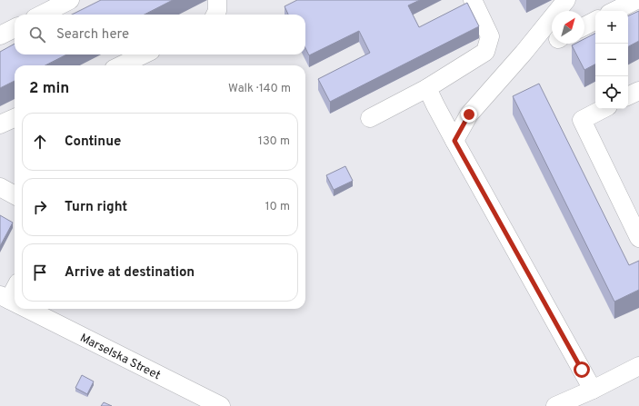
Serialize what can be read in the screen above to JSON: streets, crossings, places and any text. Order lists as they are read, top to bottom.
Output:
{
  "streets": {
    "street": ["Marselska Street"]
  },
  "north": "top right",
  "page": {
    "map_buttons": ["+", "−"],
    "search": "Search here",
    "heading": ["2 min", "Walk · 140 m"],
    "list": [
      ["Continue", "130 m"],
      ["Turn right", "10 m"],
      "Arrive at destination"
    ]
  }
}
